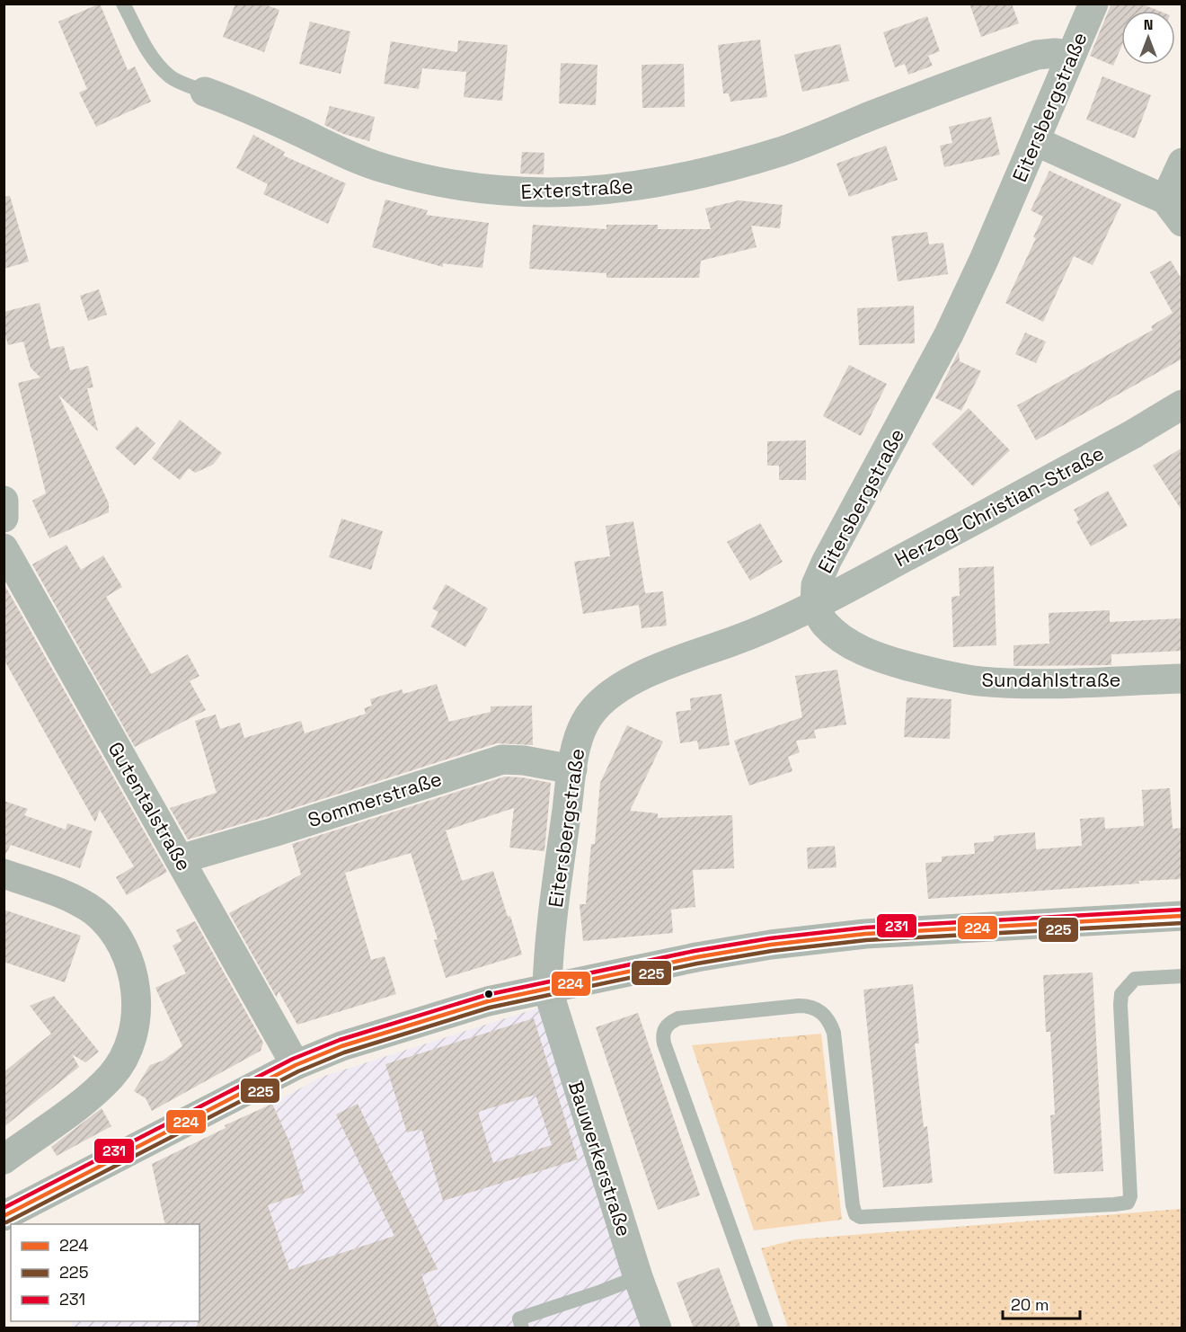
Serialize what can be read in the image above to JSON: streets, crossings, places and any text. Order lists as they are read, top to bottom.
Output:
{
  "streets": {
    "street": [
      "Eitersbergstraße",
      "Exterstraße",
      "Herzog-Christian-Straße",
      "Sundahlstraße",
      "Sommerstraße",
      "Gutentalstraße",
      "Bauwerkerstraße"
    ]
  },
  "crossings": [
    ["Eitersbergstraße", "Exterstraße"],
    ["Eitersbergstraße", "Herzog-Christian-Straße"],
    ["Eitersbergstraße", "Sundahlstraße"],
    ["Eitersbergstraße", "Sommerstraße"],
    ["Eitersbergstraße", "Bauwerkerstraße"],
    ["Herzog-Christian-Straße", "Sundahlstraße"],
    ["Sommerstraße", "Gutentalstraße"]
  ],
  "lines": ["transit line 231", "transit line 224", "transit line 225"],
  "legend": ["224", "225", "231"],
  "scale_bar": "20 m",
  "north": "top"
}
